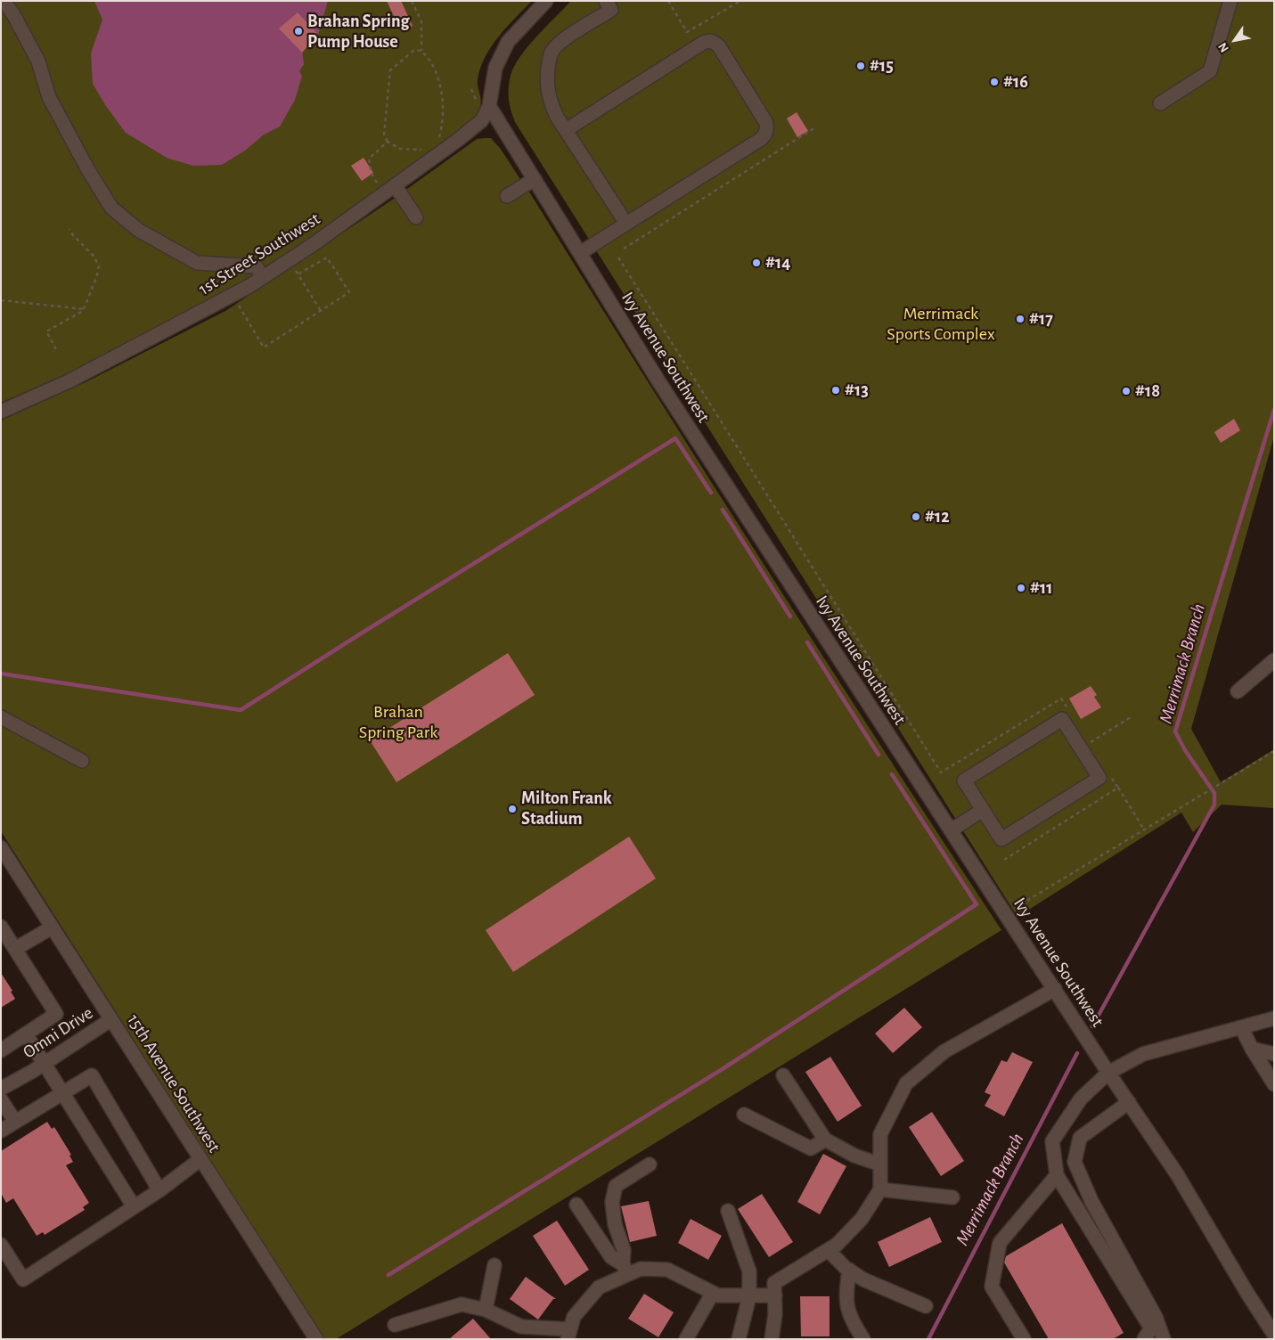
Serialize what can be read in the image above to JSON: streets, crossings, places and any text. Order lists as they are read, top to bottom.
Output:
{
  "streets": {
    "street": [
      "1st Street Southwest",
      "Ivy Avenue Southwest",
      "Omni Drive",
      "15th Avenue Southwest"
    ]
  },
  "crossings": [
    ["1st Street Southwest", "Ivy Avenue Southwest"],
    ["Omni Drive", "15th Avenue Southwest"]
  ],
  "water": ["Merrimack Branch"],
  "parks": ["Merrimack Sports Complex", "Brahan Spring Park"],
  "places": [
    "Brahan Spring Pump House",
    "#15",
    "#16",
    "#14",
    "#17",
    "#13",
    "#18",
    "#12",
    "#11",
    "Milton Frank Stadium"
  ],
  "north": "bottom left"
}
